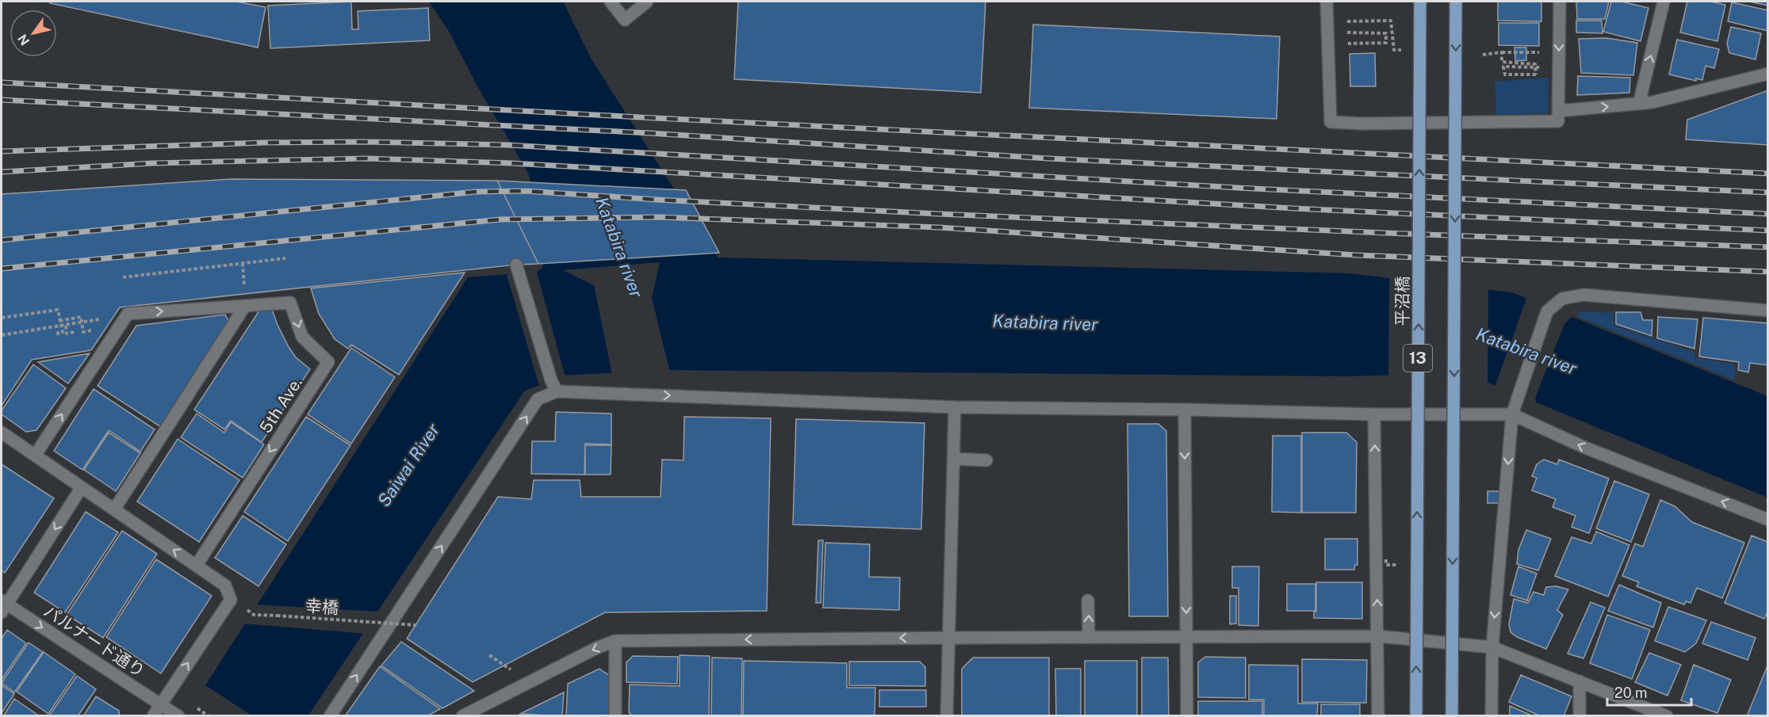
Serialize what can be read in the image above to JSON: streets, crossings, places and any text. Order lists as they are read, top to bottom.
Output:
{
  "streets": {
    "main road": ["平沼橋", "13"],
    "street": ["5th Ave.", "パルナード通り"],
    "path": ["幸橋"]
  },
  "one_way": ["パルナード通り"],
  "water": ["Katabira river", "Saiwai River"],
  "scale_bar": "20 m",
  "north": "bottom left"
}
